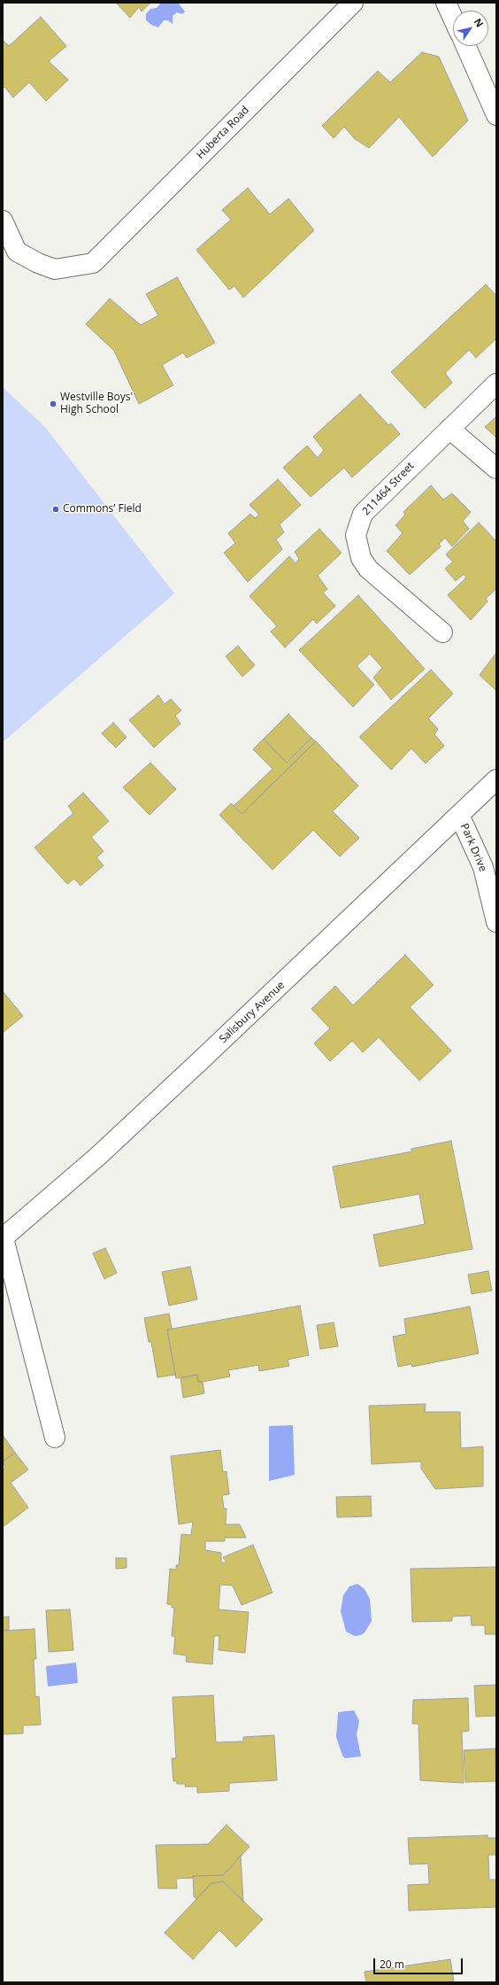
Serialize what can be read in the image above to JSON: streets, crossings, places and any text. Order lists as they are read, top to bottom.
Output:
{
  "streets": {
    "street": [
      "Huberta Road",
      "211464 Street",
      "Park Drive",
      "Salisbury Avenue"
    ]
  },
  "crossings": [
    ["Park Drive", "Salisbury Avenue"]
  ],
  "places": ["Westville Boys' High School", "Commons’ Field"],
  "scale_bar": "20 m",
  "north": "top right"
}
